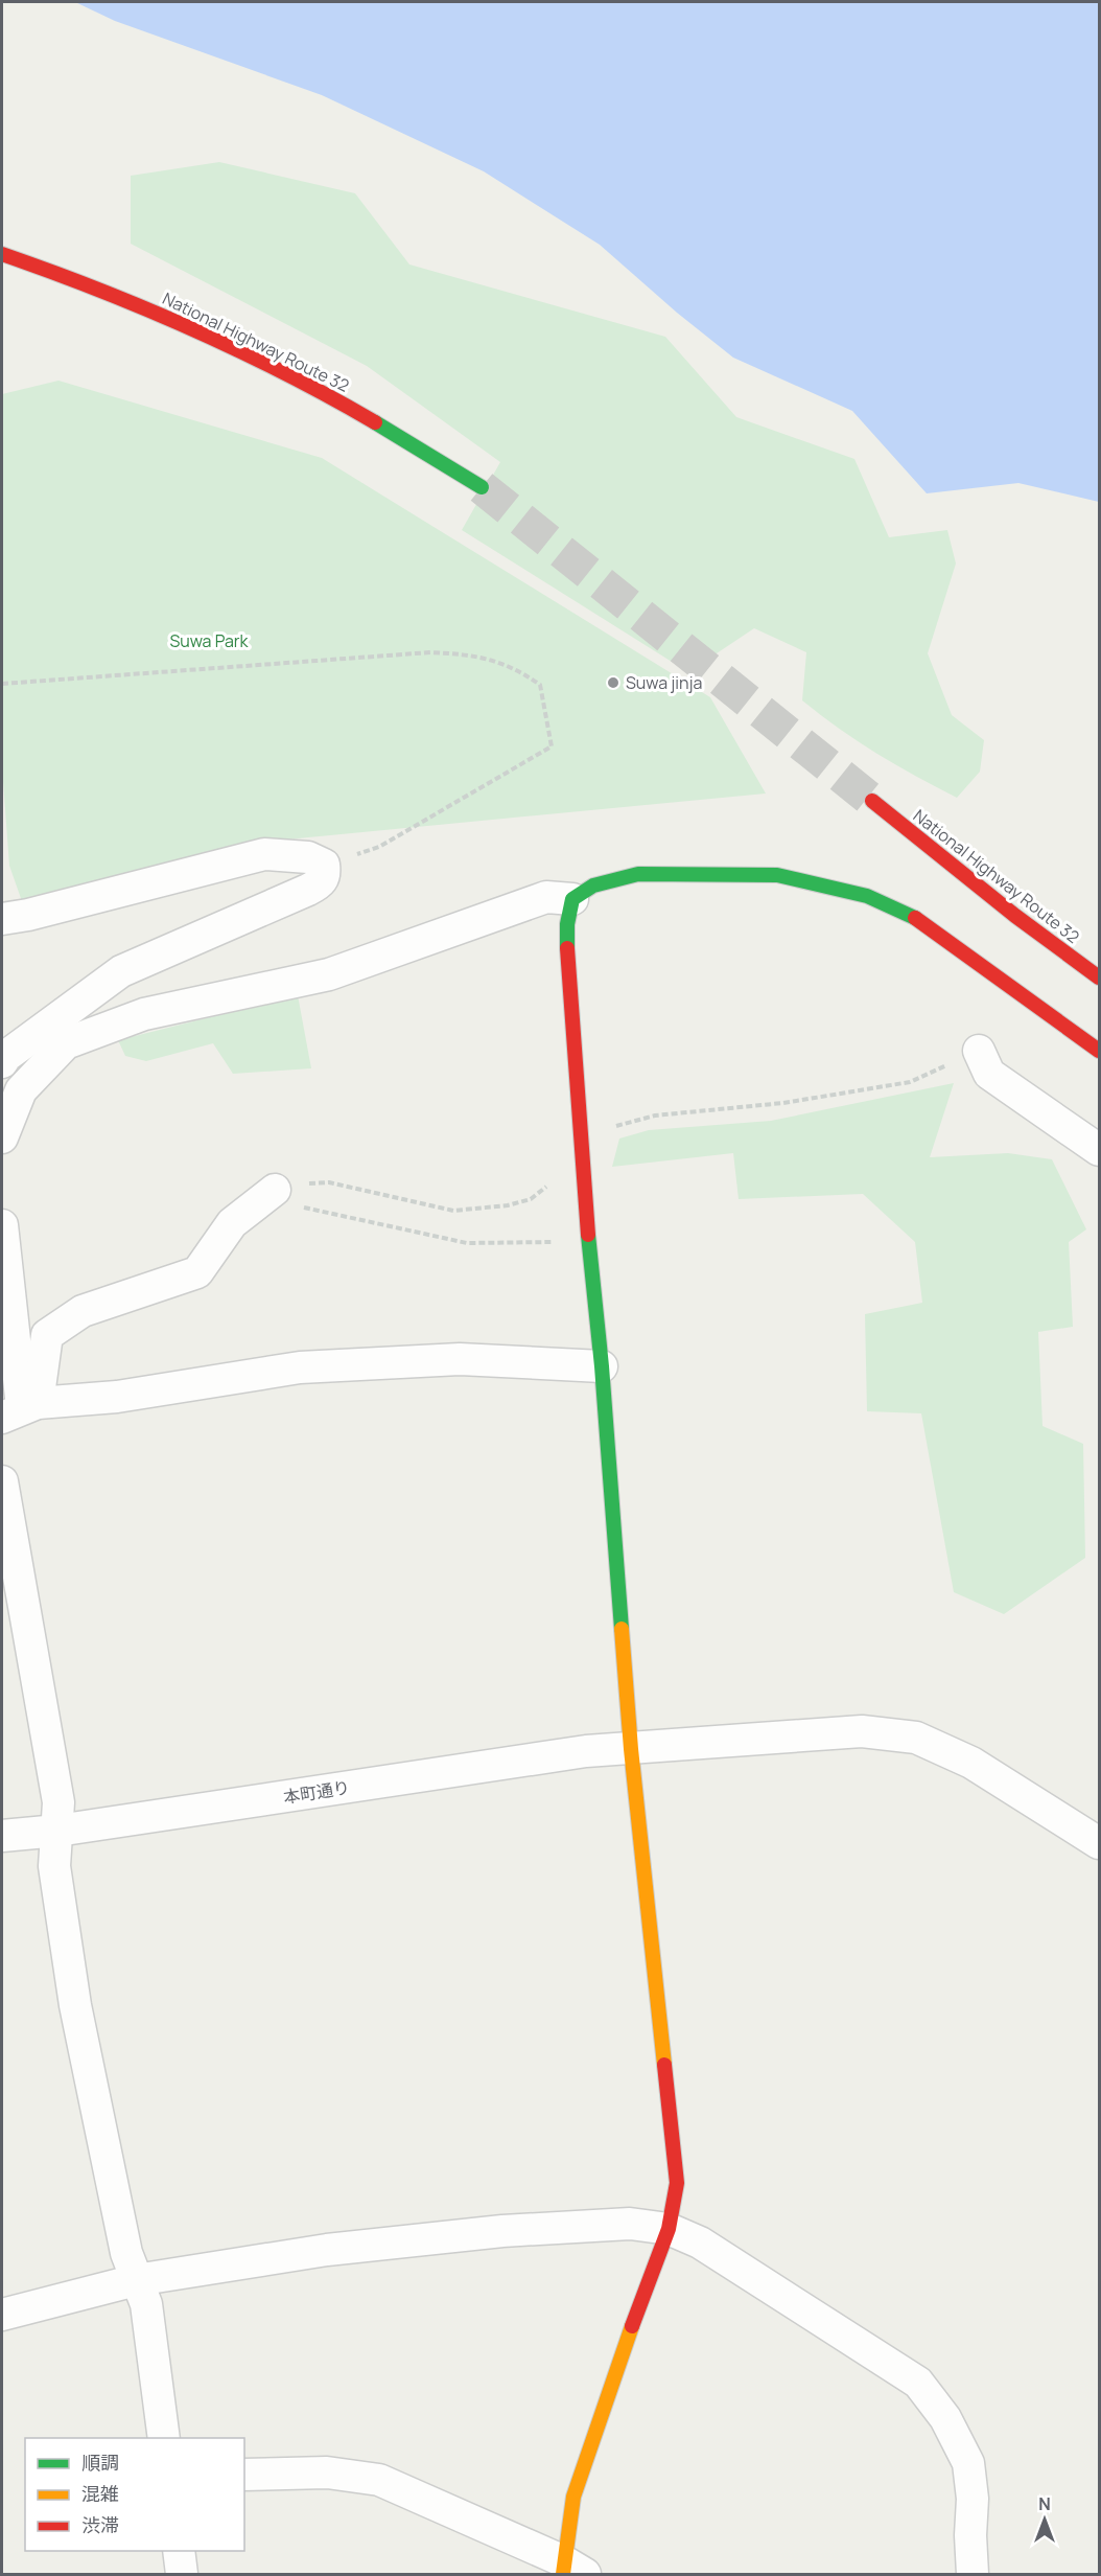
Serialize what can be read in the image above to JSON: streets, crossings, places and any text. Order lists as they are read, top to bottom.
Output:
{
  "streets": {
    "main road": ["National Highway Route 32"],
    "street": ["本町通り"]
  },
  "parks": ["Suwa Park"],
  "places": ["Suwa jinja"],
  "legend": ["順調", "混雑", "渋滞"],
  "north": "top"
}
